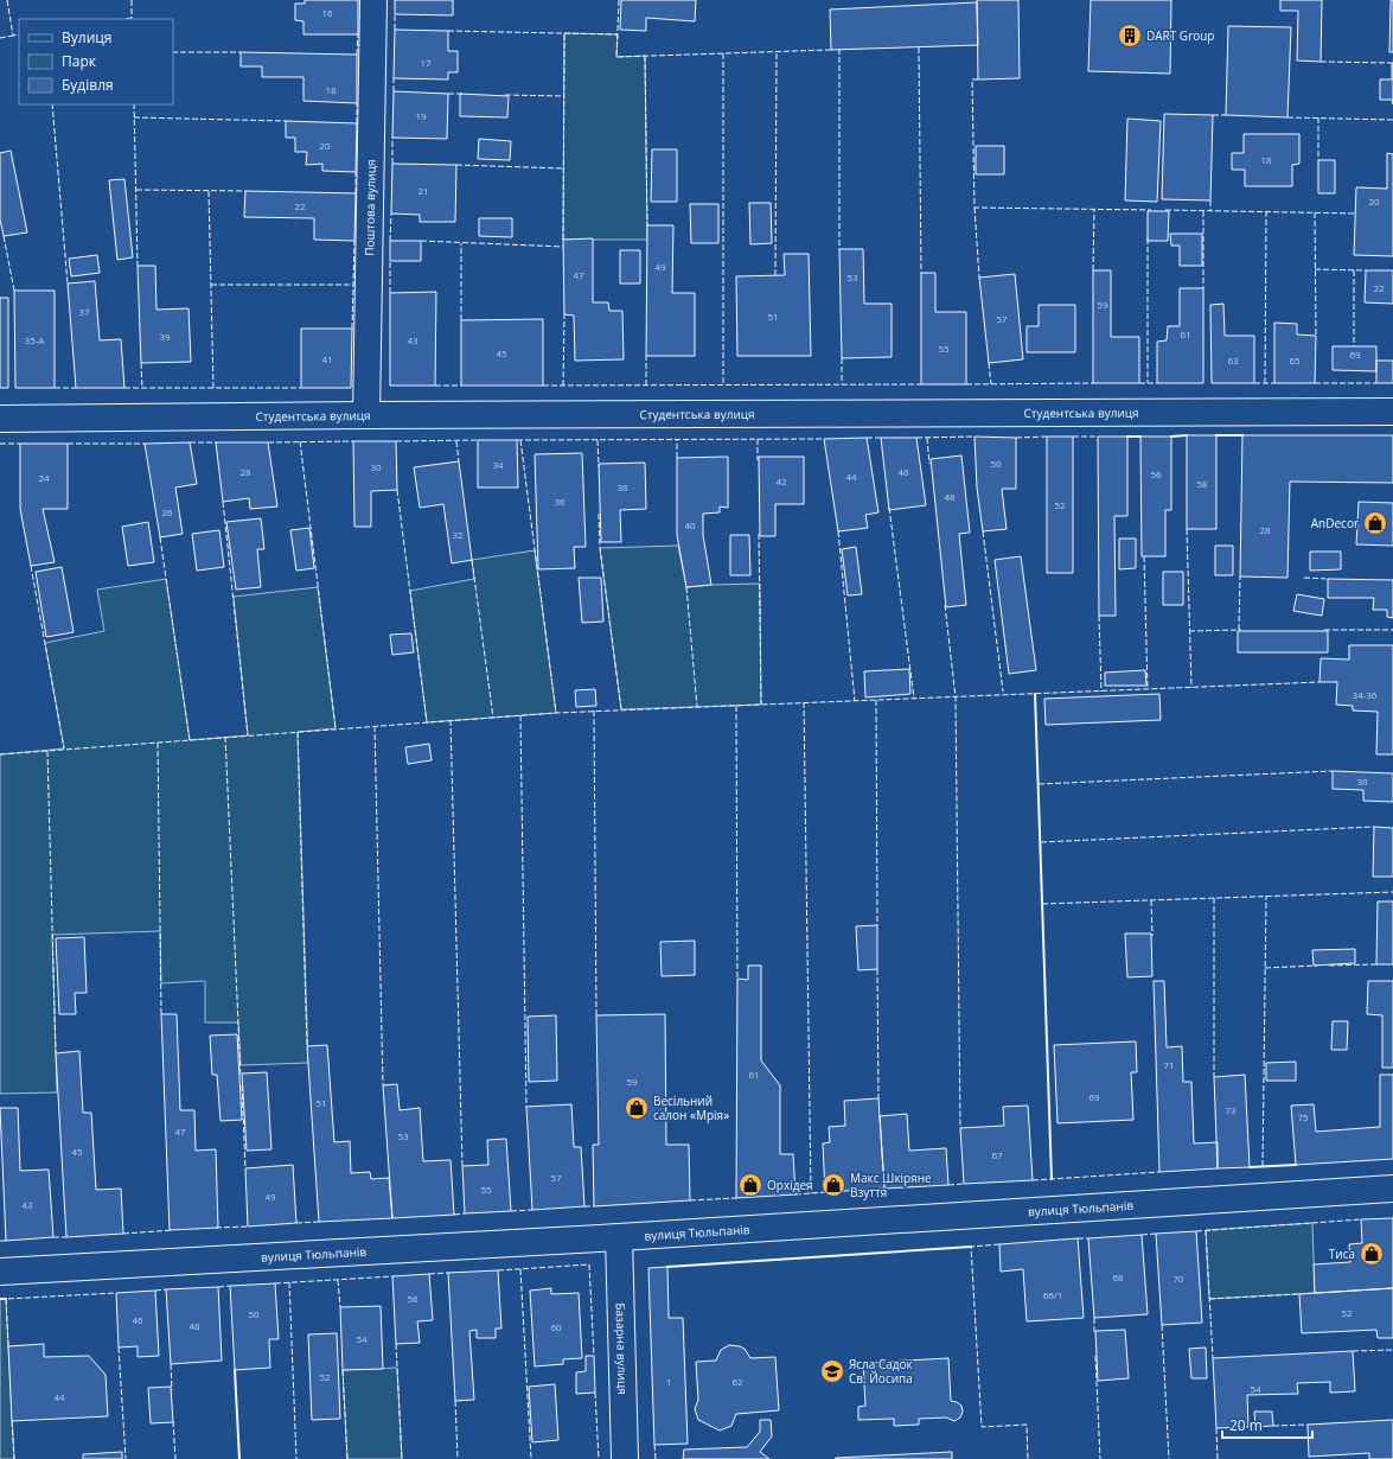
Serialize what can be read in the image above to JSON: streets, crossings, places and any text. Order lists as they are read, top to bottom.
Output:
{
  "streets": {
    "street": [
      "Поштова вулиця",
      "Студентська вулиця",
      "вулиця Тюльпанів",
      "Базарна вулиця"
    ]
  },
  "crossings": [
    ["Поштова вулиця", "Студентська вулиця"],
    ["вулиця Тюльпанів", "Базарна вулиця"]
  ],
  "places": {
    "building": ["DART Group"],
    "shop": [
      "AnDecor",
      "Весільний салон «Мрія»",
      "Орхідея",
      "Макс Шкіряне Взуття",
      "Тиса"
    ],
    "school or university": ["Ясла Садок Св. Йосипа"]
  },
  "house_numbers": [
    "16",
    "17",
    "18",
    "19",
    "20",
    "18",
    "21",
    "20",
    "22",
    "49",
    "47",
    "53",
    "22",
    "59",
    "37",
    "51",
    "57",
    "61",
    "39",
    "35-А",
    "43",
    "55",
    "45",
    "69",
    "41",
    "63",
    "65",
    "50",
    "34",
    "30",
    "28",
    "46",
    "56",
    "44",
    "24",
    "42",
    "58",
    "38",
    "48",
    "36",
    "52",
    "26",
    "40",
    "28",
    "32",
    "34-36",
    "38",
    "71",
    "61",
    "59",
    "69",
    "51",
    "73",
    "75",
    "47",
    "53",
    "45",
    "67",
    "57",
    "55",
    "49",
    "43",
    "68",
    "70",
    "66/1",
    "56",
    "52",
    "50",
    "46",
    "48",
    "60",
    "54",
    "52",
    "1",
    "62",
    "54",
    "44"
  ],
  "legend": ["Вулиця", "Парк", "Будівля"],
  "scale_bar": "20 m"
}
